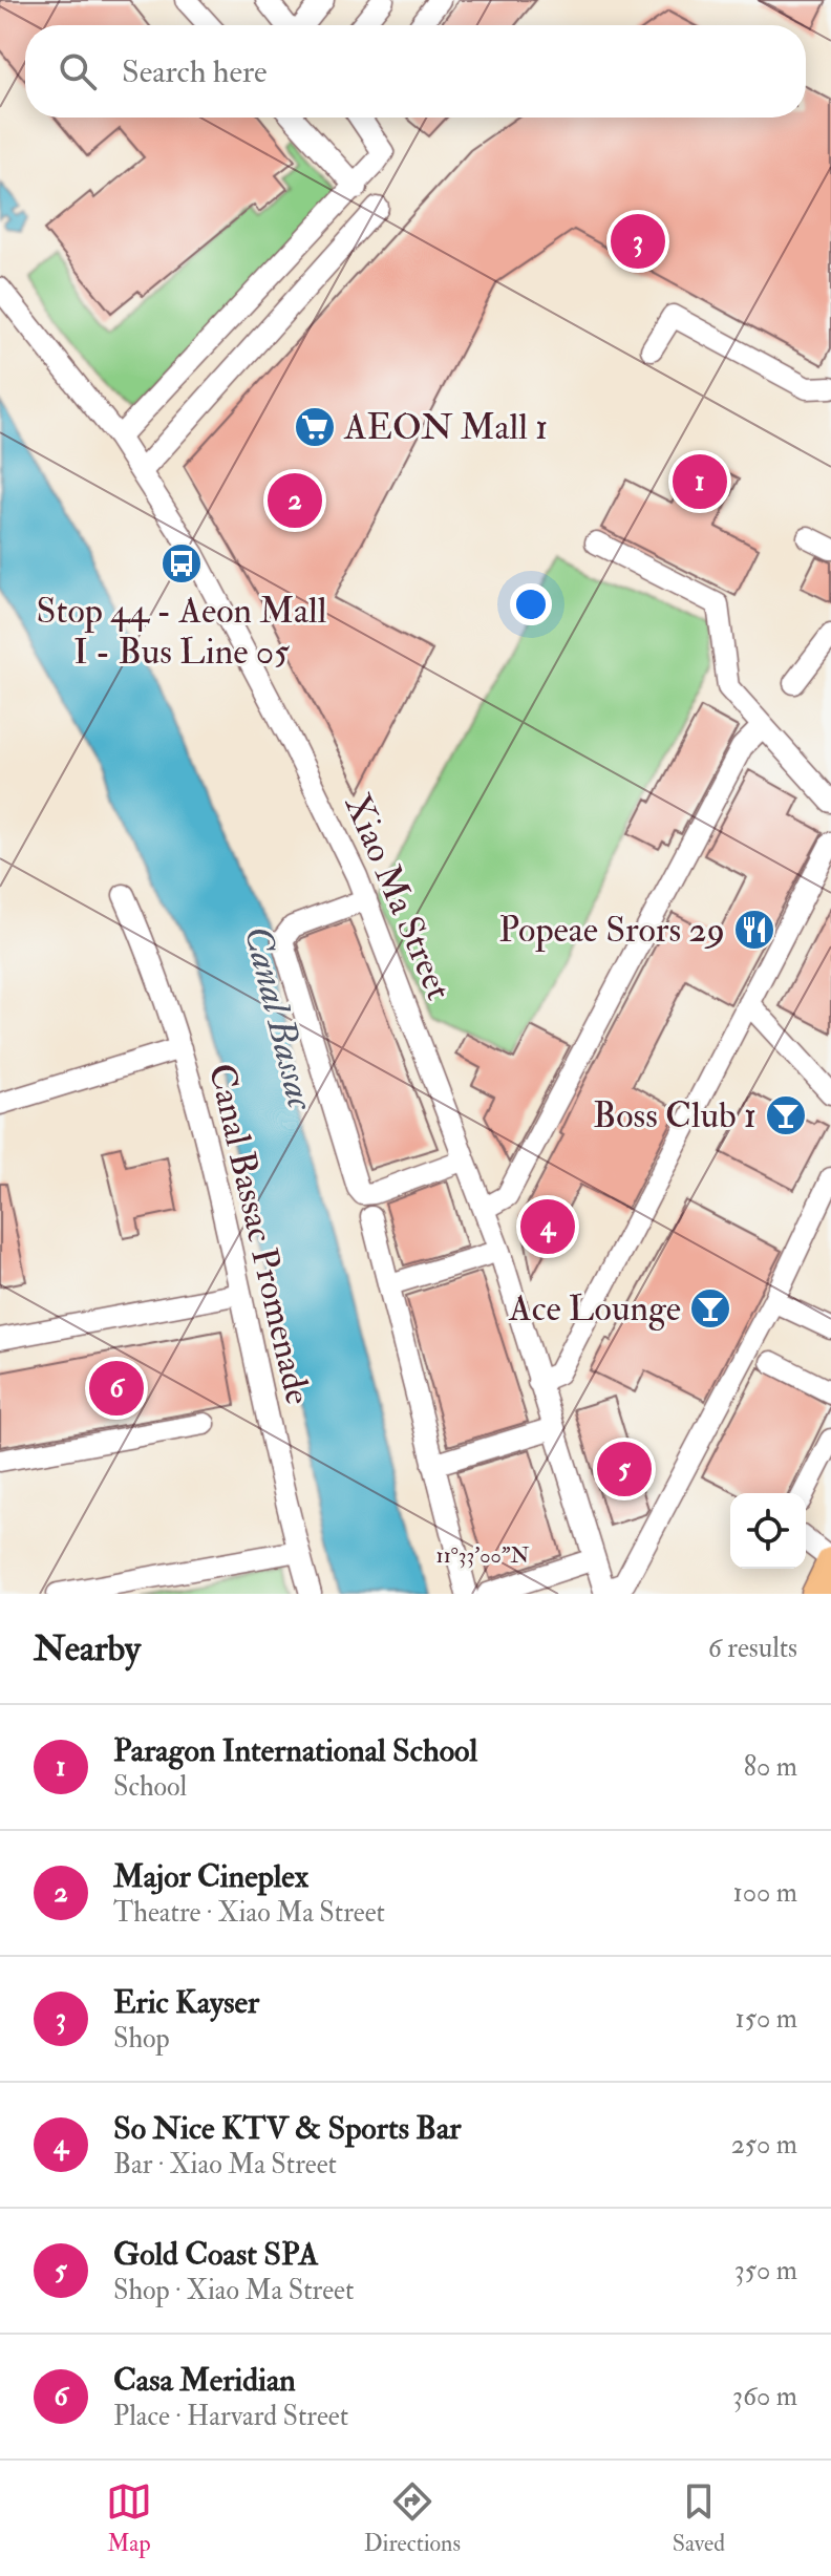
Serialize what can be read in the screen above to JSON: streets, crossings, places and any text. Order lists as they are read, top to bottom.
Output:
{
  "streets": {
    "street": ["Xiao Ma Street", "Canal Bassac Promenade"]
  },
  "water": ["Canal Bassac"],
  "places": {
    "supermarket": ["AEON Mall 1"],
    "bus stop": ["Stop 44 - Aeon Mall I - Bus Line 05"],
    "restaurant": ["Popeae Srors 29"],
    "bar": ["Boss Club 1", "Ace Lounge"]
  },
  "page": {
    "search": "Search here",
    "pins": [
      "3",
      "1",
      "2",
      "4",
      "6",
      "5"
    ],
    "heading": ["Nearby", "6 results"],
    "list": [
      {
        "mark": "1",
        "name": "Paragon International School",
        "note": "School",
        "value": "80 m"
      },
      {
        "mark": "2",
        "name": "Major Cineplex",
        "note": "Theatre · Xiao Ma Street",
        "value": "100 m"
      },
      {
        "mark": "3",
        "name": "Eric Kayser",
        "note": "Shop",
        "value": "150 m"
      },
      {
        "mark": "4",
        "name": "So Nice KTV & Sports Bar",
        "note": "Bar · Xiao Ma Street",
        "value": "250 m"
      },
      {
        "mark": "5",
        "name": "Gold Coast SPA",
        "note": "Shop · Xiao Ma Street",
        "value": "350 m"
      },
      {
        "mark": "6",
        "name": "Casa Meridian",
        "note": "Place · Harvard Street",
        "value": "360 m"
      }
    ],
    "nav": ["Map", "Directions", "Saved"]
  },
  "coordinates": ["11°33'00\"N"]
}
